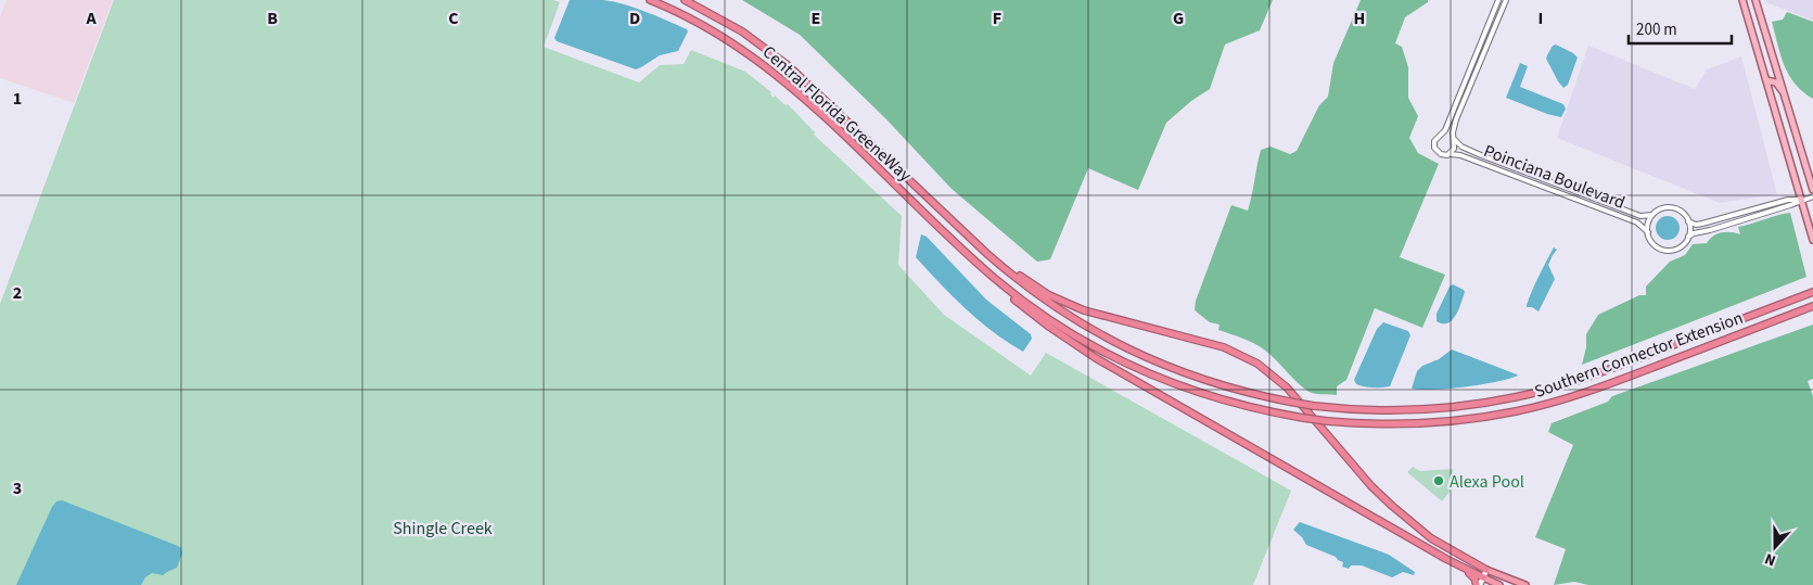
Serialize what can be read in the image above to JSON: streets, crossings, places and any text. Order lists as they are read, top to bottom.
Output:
{
  "streets": {
    "highway": ["Central Florida GreeneWay", "Southern Connector Extension"],
    "street": ["Poinciana Boulevard"]
  },
  "crossings": [
    ["Central Florida GreeneWay", "Southern Connector Extension"]
  ],
  "parks": ["Shingle Creek"],
  "places": ["Alexa Pool"],
  "scale_bar": "200 m",
  "north": "bottom",
  "grid": {
    "columns": [
      "A",
      "B",
      "C",
      "D",
      "E",
      "F",
      "G",
      "H",
      "I"
    ],
    "rows": ["1", "2", "3"]
  }
}
